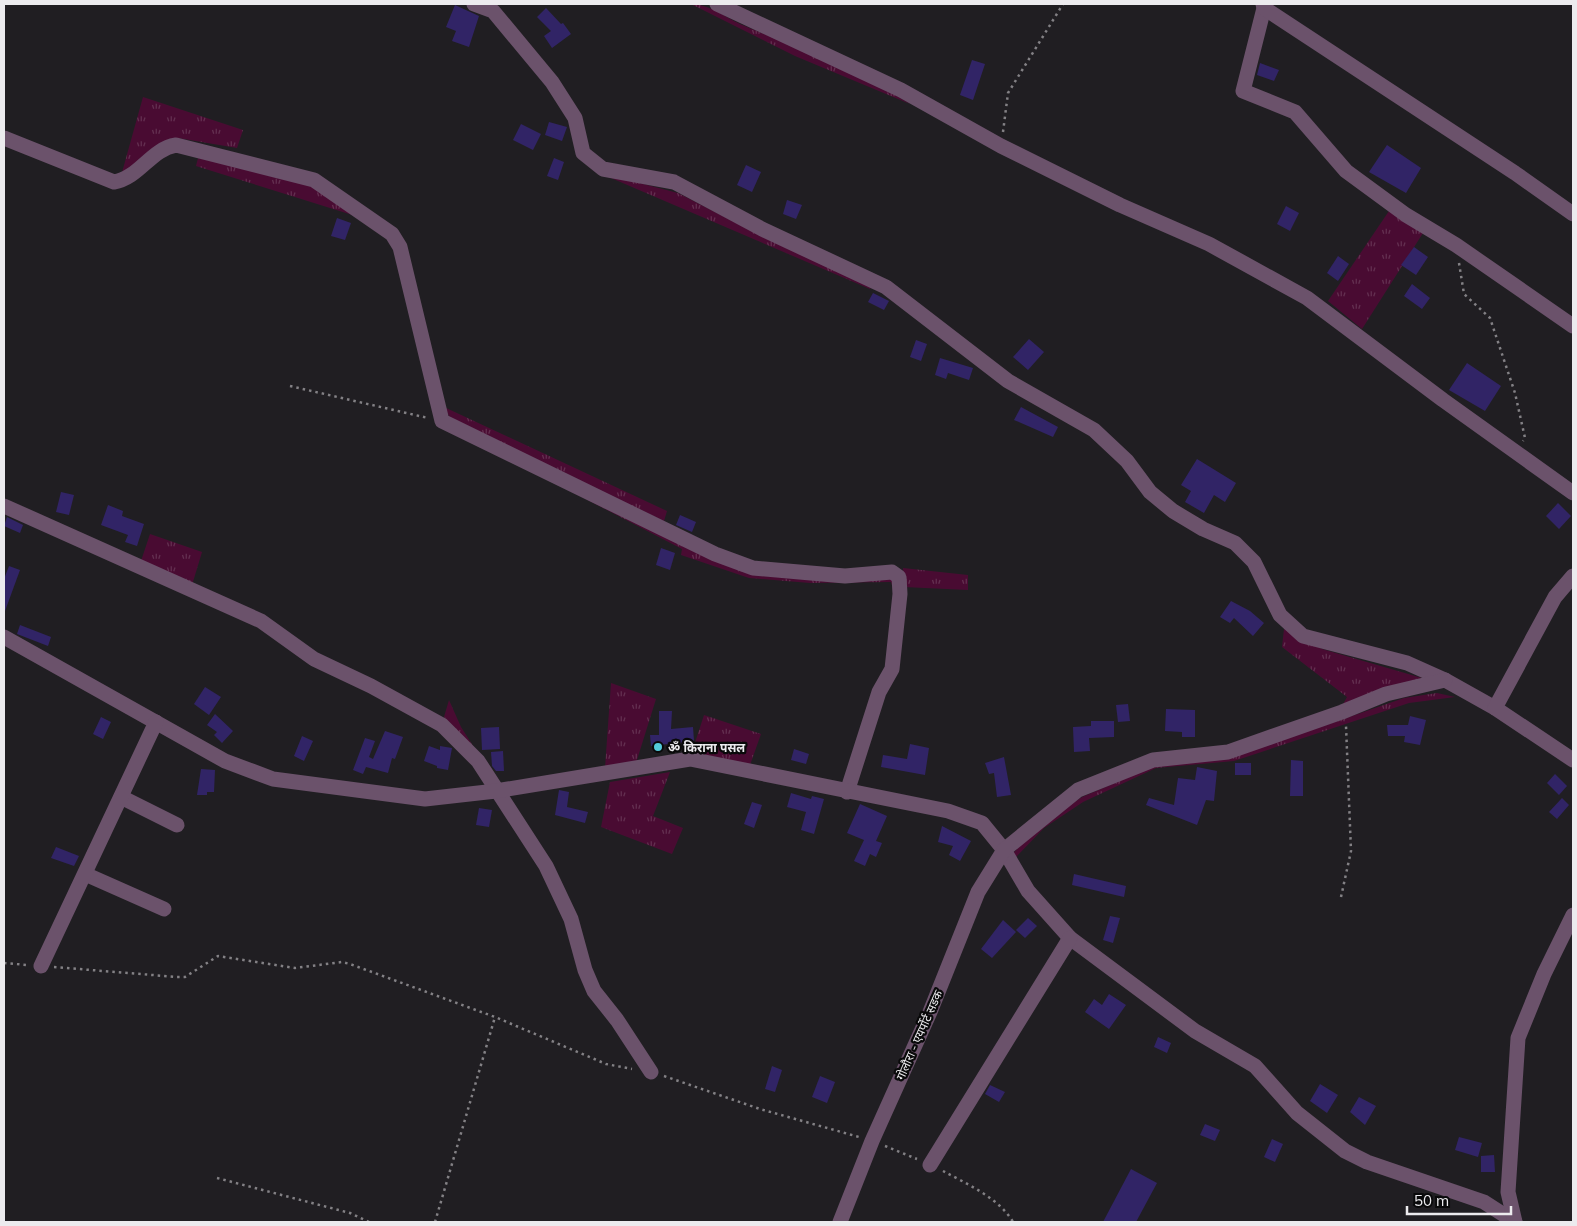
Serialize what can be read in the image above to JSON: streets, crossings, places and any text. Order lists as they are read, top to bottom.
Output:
{
  "streets": {
    "street": ["गोलौरा - एयर्पोर्ट सडक"]
  },
  "places": ["ॐ किराना पसल"],
  "scale_bar": "50 m"
}
